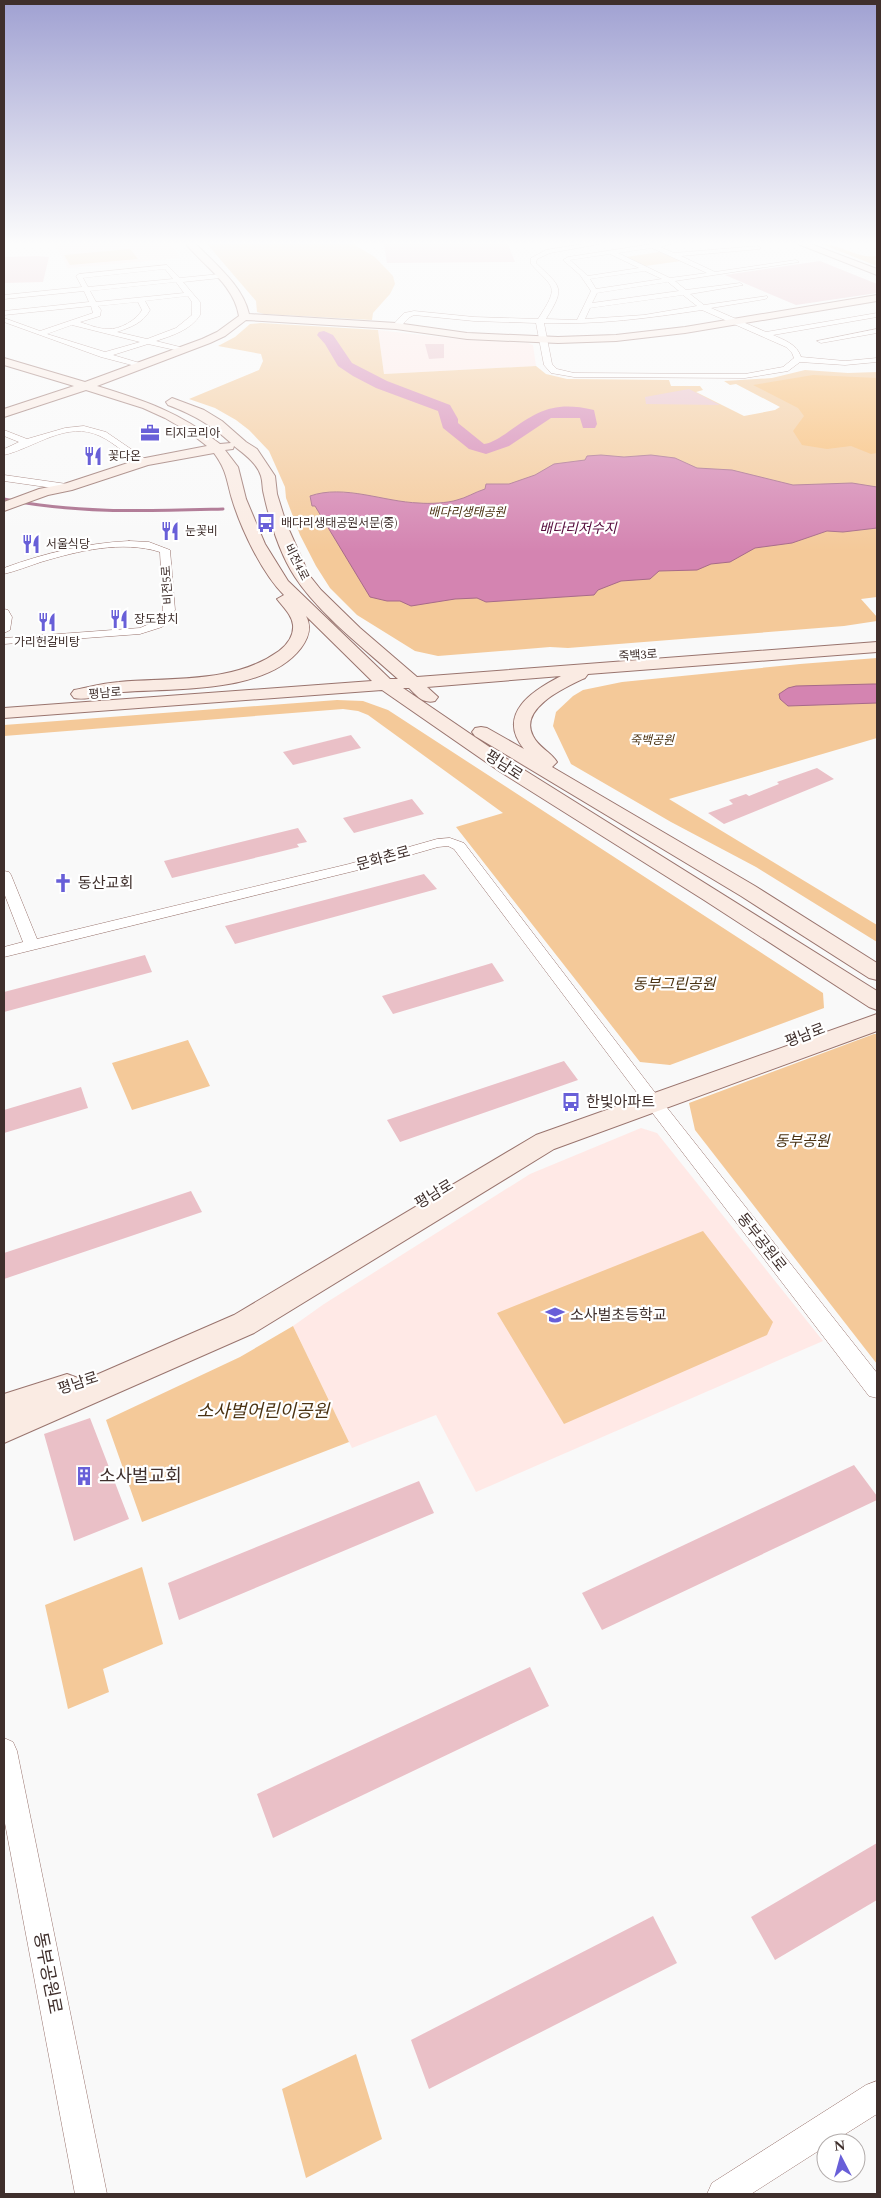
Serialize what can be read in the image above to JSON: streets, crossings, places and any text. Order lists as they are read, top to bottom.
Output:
{
  "streets": {
    "main road": ["비전4로", "죽백3로", "평남로"],
    "street": ["비전5로", "문화촌로", "동부공원로"]
  },
  "crossings": [
    ["비전4로", "죽백3로"],
    ["비전4로", "평남로"],
    ["죽백3로", "평남로"],
    ["평남로", "문화촌로"],
    ["평남로", "동부공원로"],
    ["문화촌로", "동부공원로"]
  ],
  "water": ["배다리저수지"],
  "parks": [
    "배다리생태공원",
    "죽백공원",
    "동부그린공원",
    "동부공원",
    "소사벌어린이공원"
  ],
  "places": {
    "office": ["티지코리아"],
    "restaurant": [
      "꽃다온",
      "눈꽃비",
      "서울식당",
      "장도참치",
      "가리헌갈비탕"
    ],
    "bus stop": ["배다리생태공원서문(중)", "한빛아파트"],
    "church": ["동산교회"],
    "school or university": ["소사벌초등학교"],
    "building": ["소사벌교회"]
  },
  "north": "top"
}
